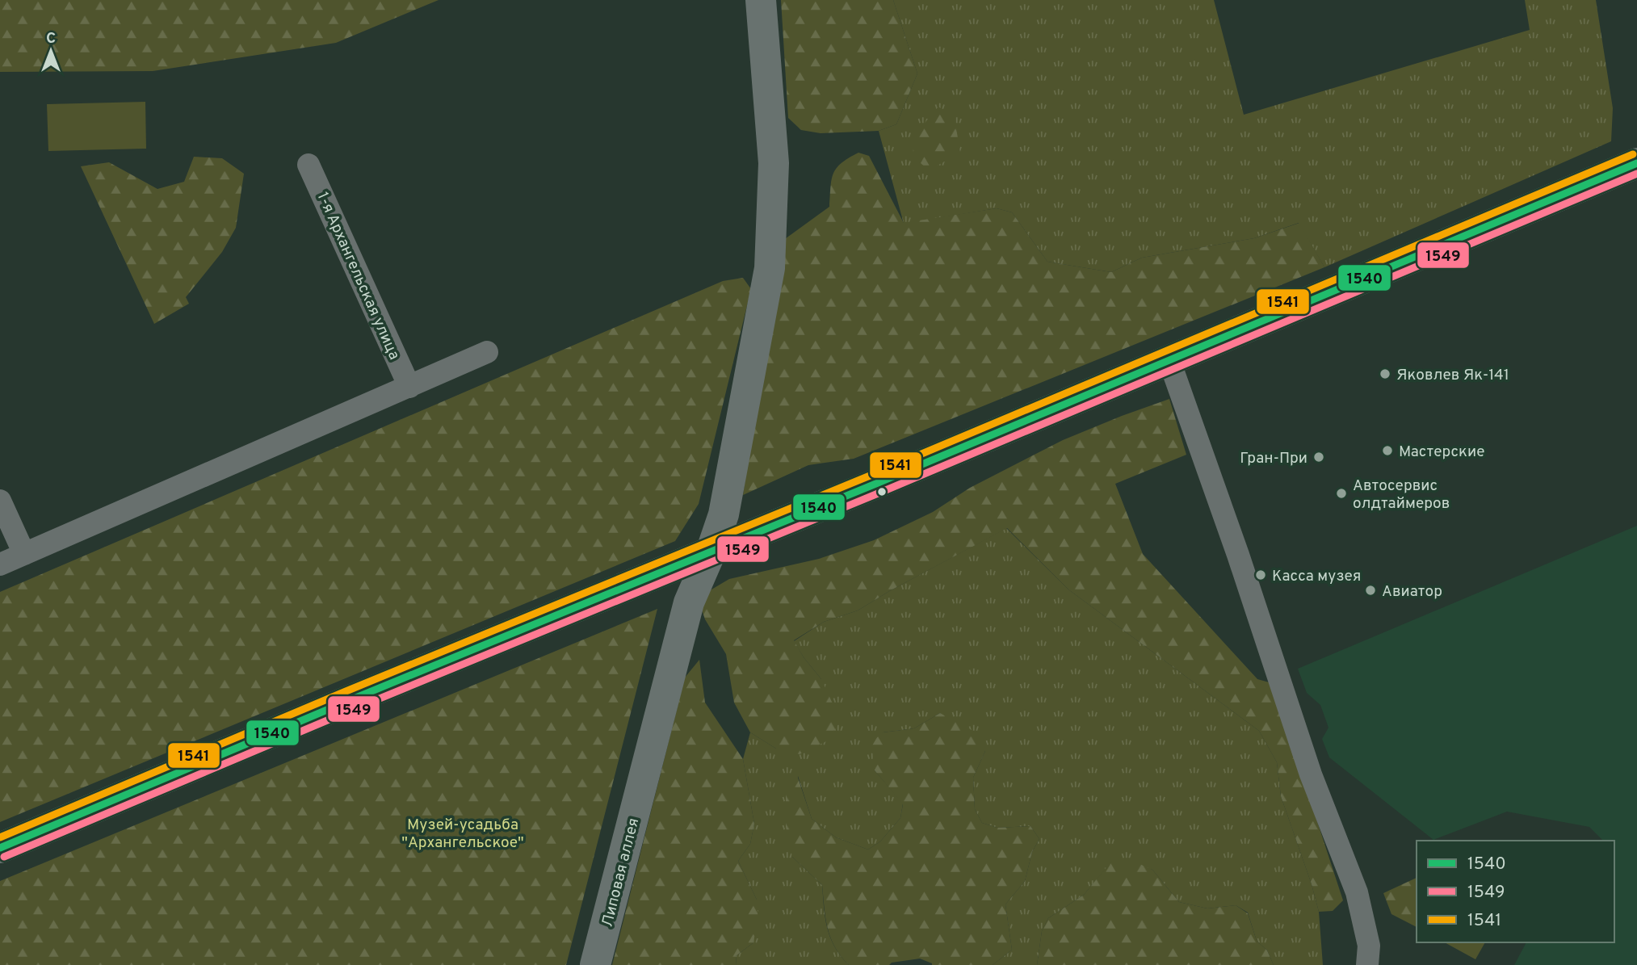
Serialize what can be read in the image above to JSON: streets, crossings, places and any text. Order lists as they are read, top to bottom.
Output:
{
  "streets": {
    "main road": ["Липовая аллея"],
    "street": ["1-я Архангельская улица"]
  },
  "parks": ["Музей-усадьба \"Архангельское\""],
  "places": [
    "Яковлев Як-141",
    "Мастерские",
    "Гран-При",
    "Автосервис олдтаймеров",
    "Касса музея",
    "Авиатор"
  ],
  "lines": ["transit line 1541", "transit line 1540", "transit line 1549"],
  "legend": ["1540", "1549", "1541"],
  "north": "top"
}
